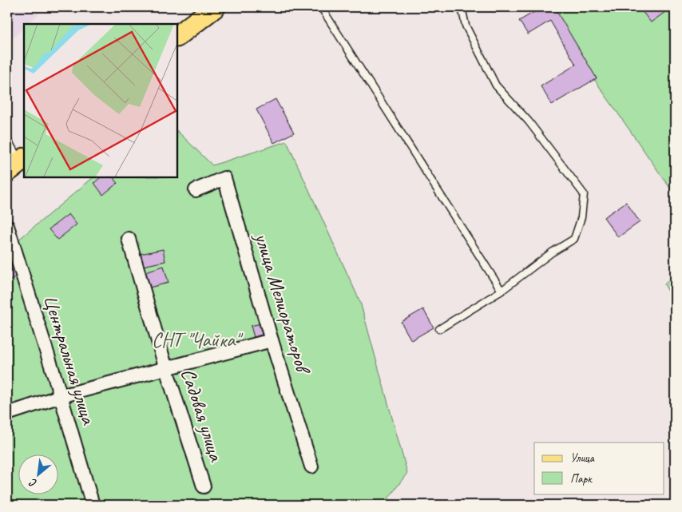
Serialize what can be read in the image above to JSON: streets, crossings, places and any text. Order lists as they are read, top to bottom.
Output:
{
  "streets": {
    "street": ["улица Мелиораторов", "Центральная улица", "Садовая улица"]
  },
  "parks": ["СНТ \"Чайка\""],
  "legend": ["Улица", "Парк"],
  "north": "bottom left"
}
